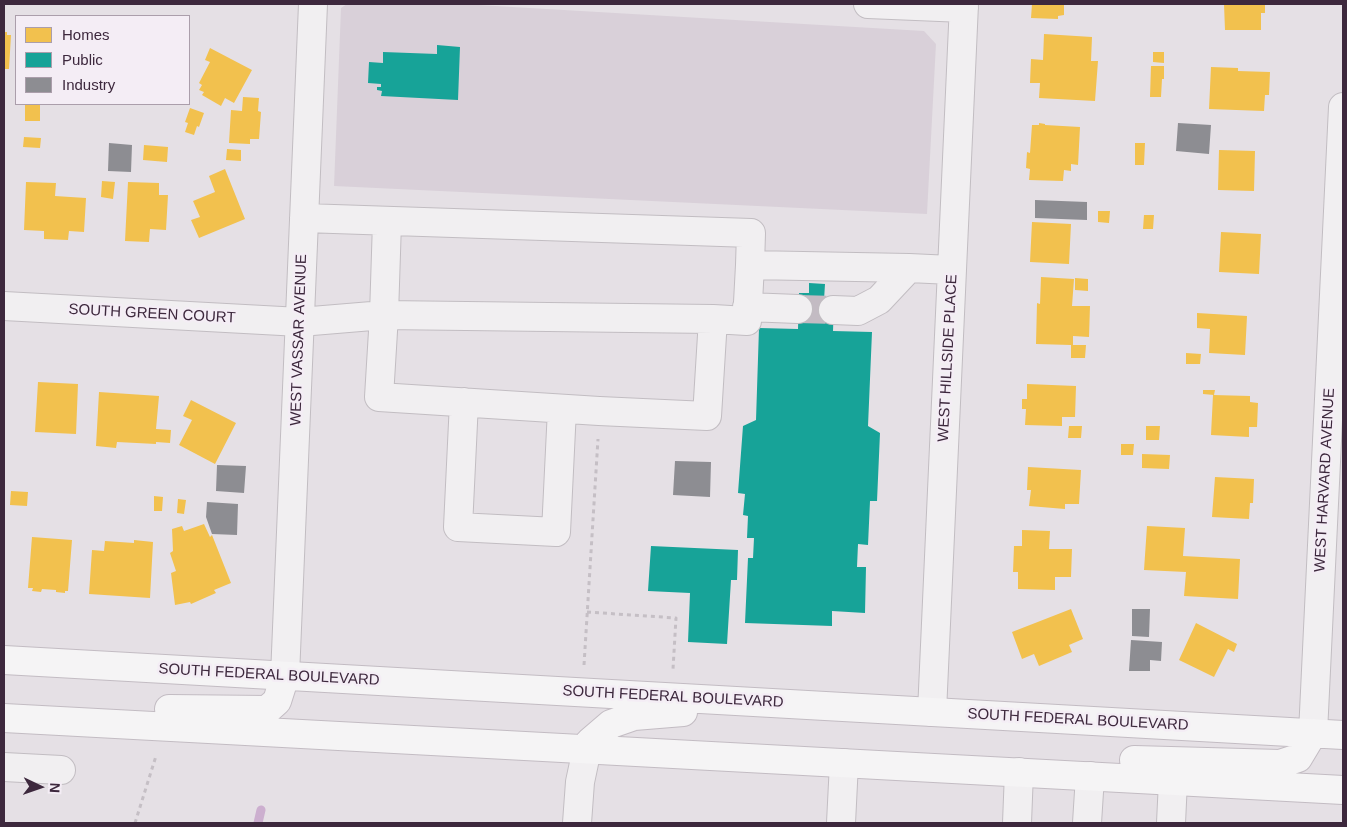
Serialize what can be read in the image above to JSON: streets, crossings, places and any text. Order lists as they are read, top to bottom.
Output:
{
  "streets": {
    "main road": ["SOUTH FEDERAL BOULEVARD"],
    "street": [
      "SOUTH GREEN COURT",
      "WEST VASSAR AVENUE",
      "WEST HILLSIDE PLACE",
      "WEST HARVARD AVENUE"
    ]
  },
  "crossings": [
    ["SOUTH GREEN COURT", "WEST VASSAR AVENUE"],
    ["WEST VASSAR AVENUE", "SOUTH FEDERAL BOULEVARD"],
    ["WEST HILLSIDE PLACE", "SOUTH FEDERAL BOULEVARD"],
    ["WEST HARVARD AVENUE", "SOUTH FEDERAL BOULEVARD"]
  ],
  "legend": ["Homes", "Public", "Industry"],
  "north": "right"
}
